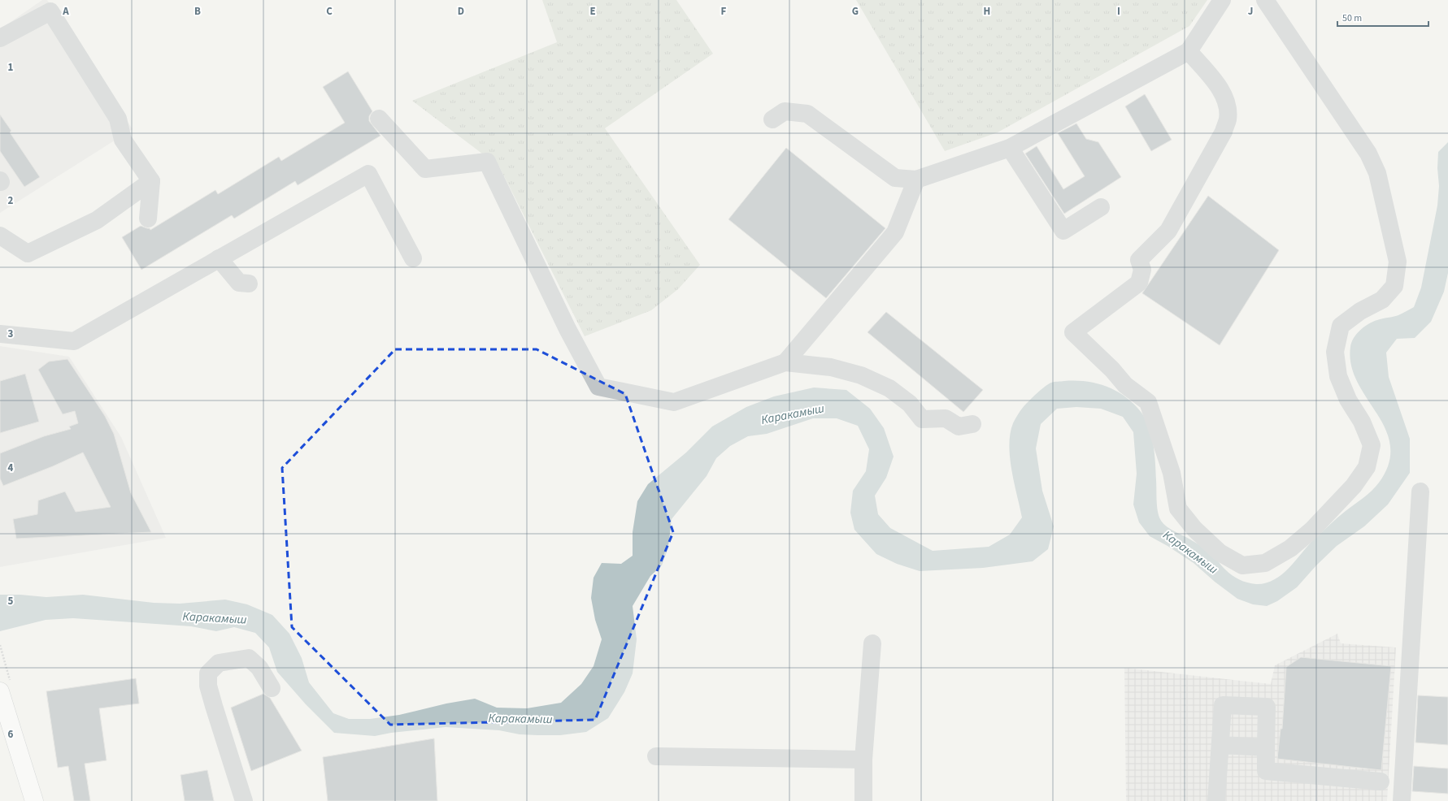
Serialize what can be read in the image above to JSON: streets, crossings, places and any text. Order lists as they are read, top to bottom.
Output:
{
  "water": ["Каракамыш"],
  "scale_bar": "50 m",
  "grid": {
    "columns": [
      "A",
      "B",
      "C",
      "D",
      "E",
      "F",
      "G",
      "H",
      "I",
      "J"
    ],
    "rows": [
      "1",
      "2",
      "3",
      "4",
      "5",
      "6"
    ]
  }
}
